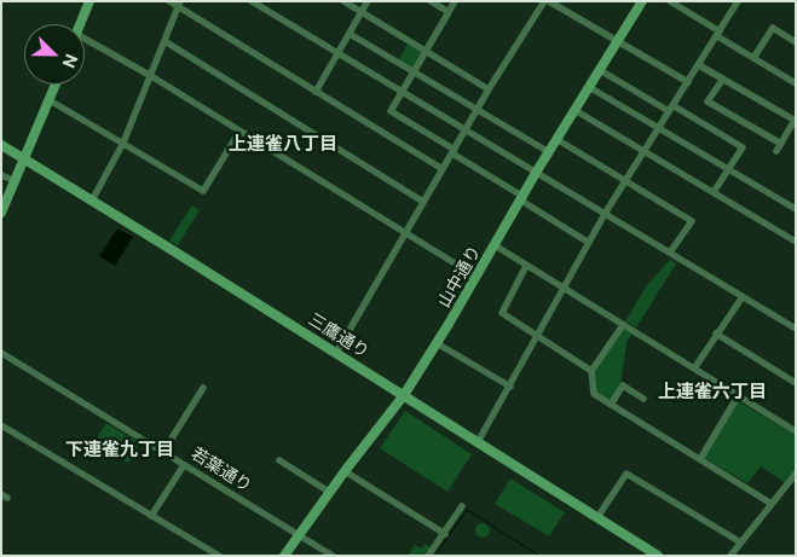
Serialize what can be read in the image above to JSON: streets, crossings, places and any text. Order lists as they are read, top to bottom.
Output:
{
  "streets": {
    "main road": ["山中通り", "三鷹通り"],
    "street": ["若葉通り"]
  },
  "crossings": [
    ["山中通り", "三鷹通り"],
    ["山中通り", "若葉通り"]
  ],
  "districts": ["上連雀八丁目", "上連雀六丁目", "下連雀九丁目"],
  "north": "bottom right"
}
